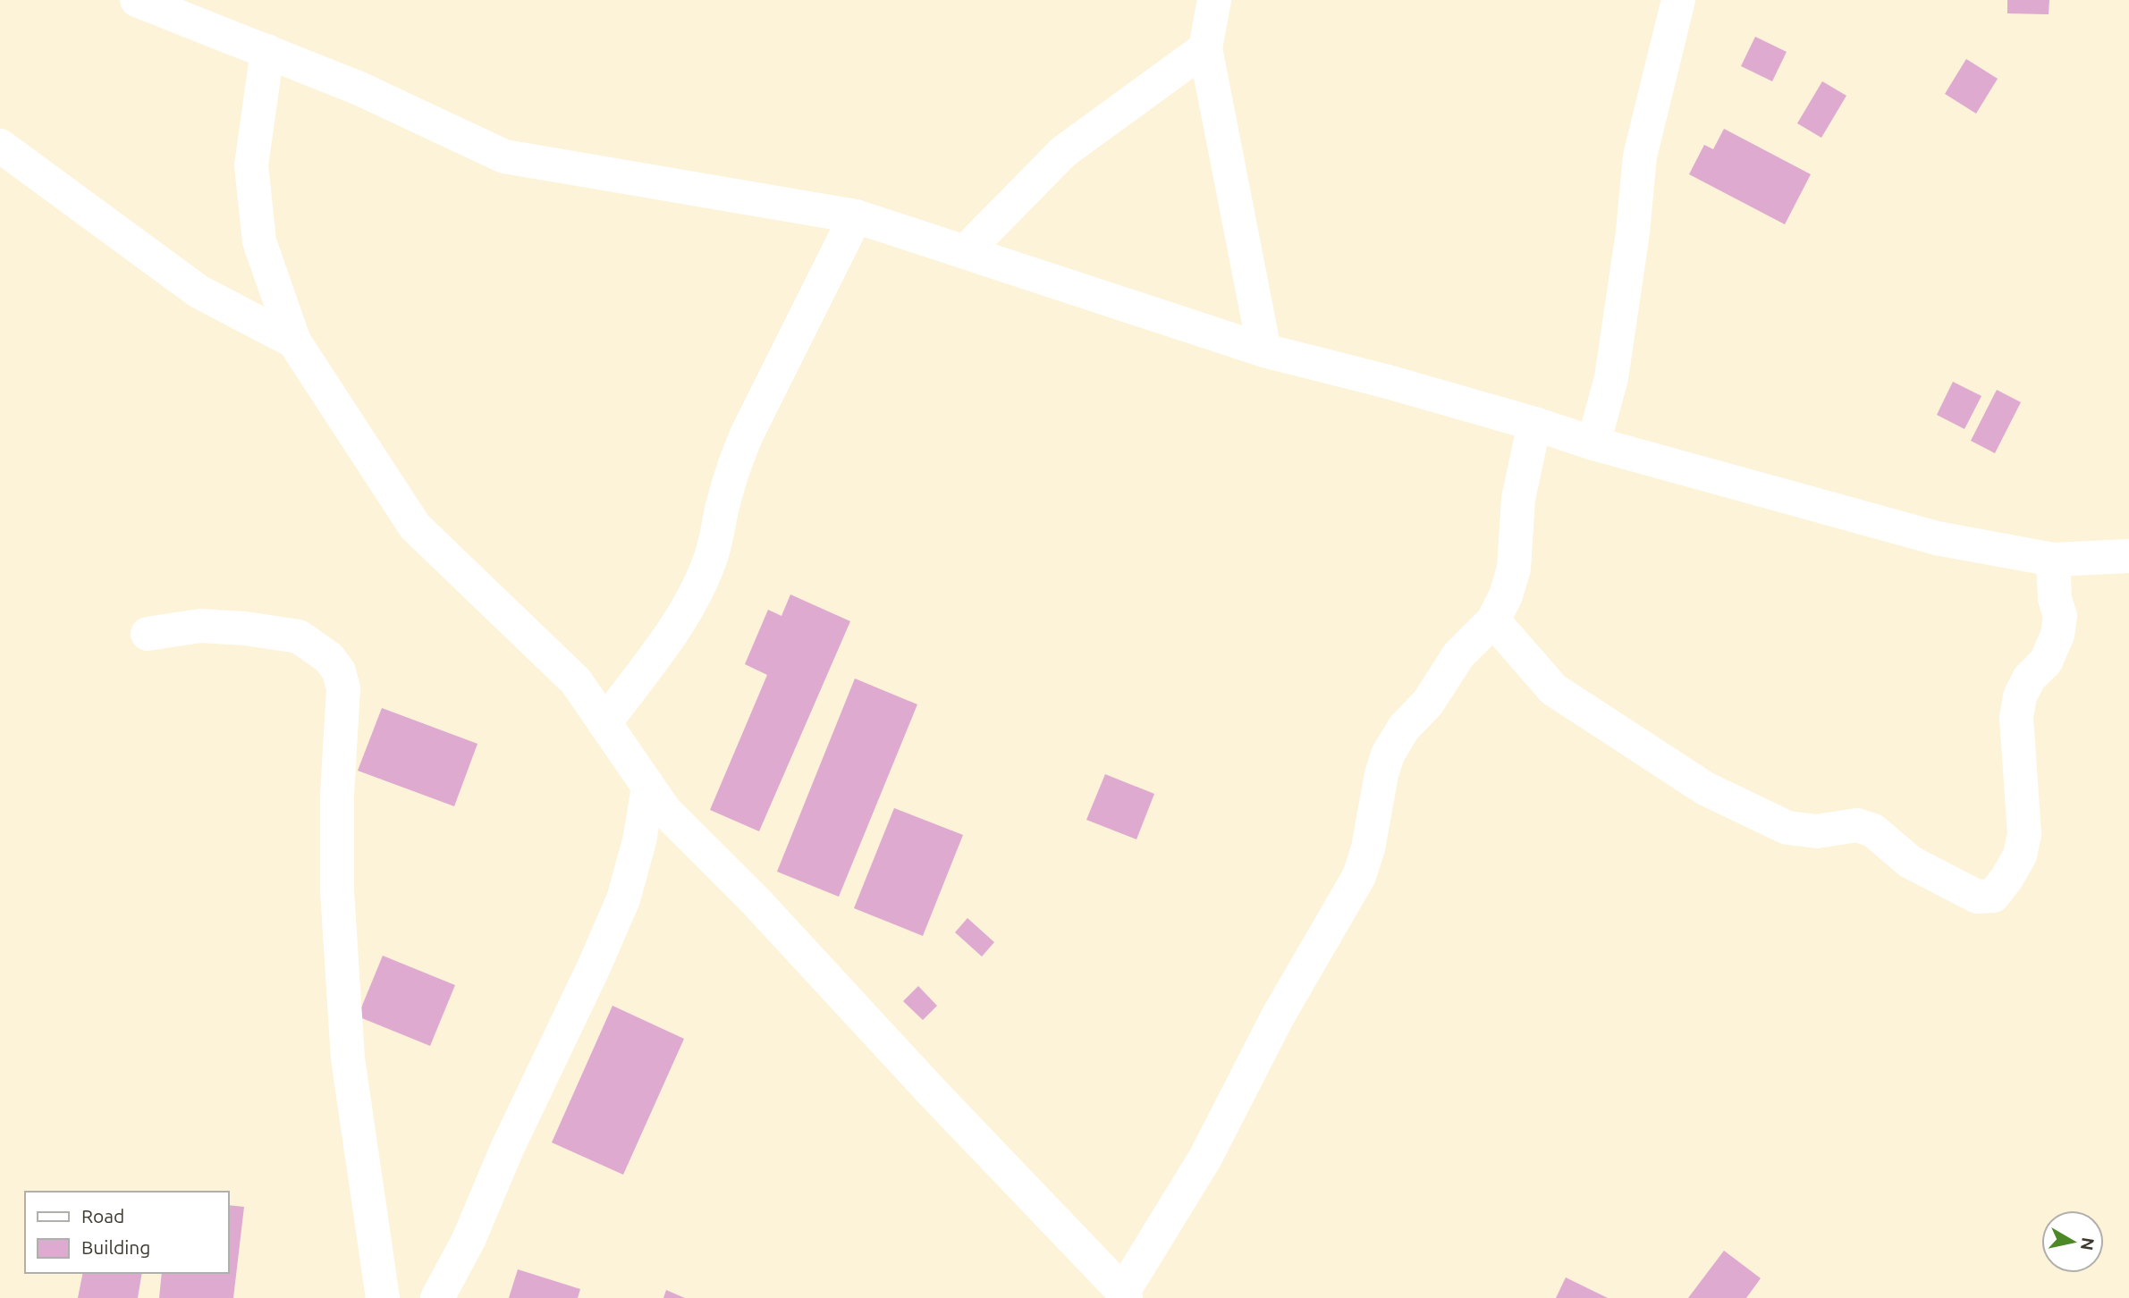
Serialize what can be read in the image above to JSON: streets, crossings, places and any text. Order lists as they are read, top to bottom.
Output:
{
  "legend": ["Road", "Building"],
  "north": "right"
}
